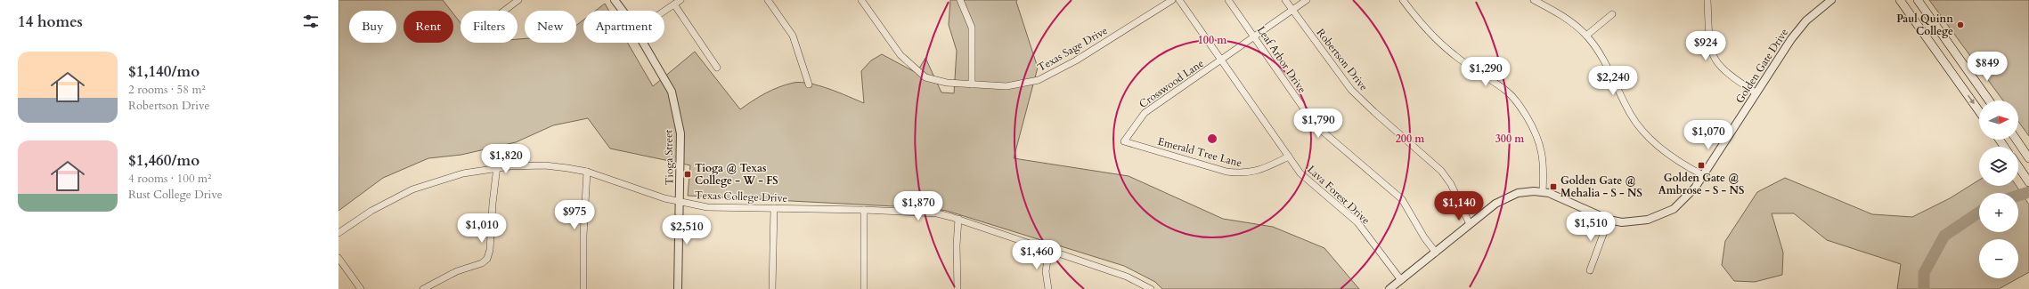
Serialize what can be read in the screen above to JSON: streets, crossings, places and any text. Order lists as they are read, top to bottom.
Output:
{
  "streets": {
    "street": [
      "Texas Sage Drive",
      "Leaf Arbor Drive",
      "Robertson Drive",
      "Golden Gate Drive",
      "Crosswood Lane",
      "Emerald Tree Lane",
      "Tioga Street",
      "Lava Forest Drive",
      "Texas College Drive"
    ]
  },
  "crossings": [
    ["Leaf Arbor Drive", "Golden Gate Drive"],
    ["Leaf Arbor Drive", "Crosswood Lane"],
    ["Robertson Drive", "Golden Gate Drive"],
    ["Robertson Drive", "Crosswood Lane"],
    ["Golden Gate Drive", "Lava Forest Drive"],
    ["Crosswood Lane", "Emerald Tree Lane"],
    ["Crosswood Lane", "Lava Forest Drive"],
    ["Emerald Tree Lane", "Lava Forest Drive"],
    ["Tioga Street", "Texas College Drive"]
  ],
  "places": {
    "other": ["Paul Quinn College"],
    "transit": ["Golden Gate @ Ambrose - S - NS", "Tioga @ Texas College - W - FS", "Golden Gate @ Mehalia - S - NS"]
  },
  "north": "right",
  "page": {
    "heading": "14 homes",
    "chip": [
      "Buy",
      "Rent",
      "Filters",
      "New",
      "Apartment"
    ],
    "price": [
      "$924",
      "$849",
      "$1,290",
      "$2,240",
      "$1,790",
      "$1,070",
      "$1,820",
      "$1,870",
      "$1,140",
      "$975",
      "$1,510",
      "$1,010",
      "$2,510",
      "$1,460"
    ],
    "list": [
      {
        "name": "$1,140/mo",
        "note": "2 rooms · 58 m² · Robertson Drive"
      },
      {
        "name": "$1,460/mo",
        "note": "4 rooms · 100 m² · Rust College Drive"
      }
    ],
    "map_buttons": ["+", "−"]
  },
  "rings": ["100 m", "200 m", "300 m"]
}
